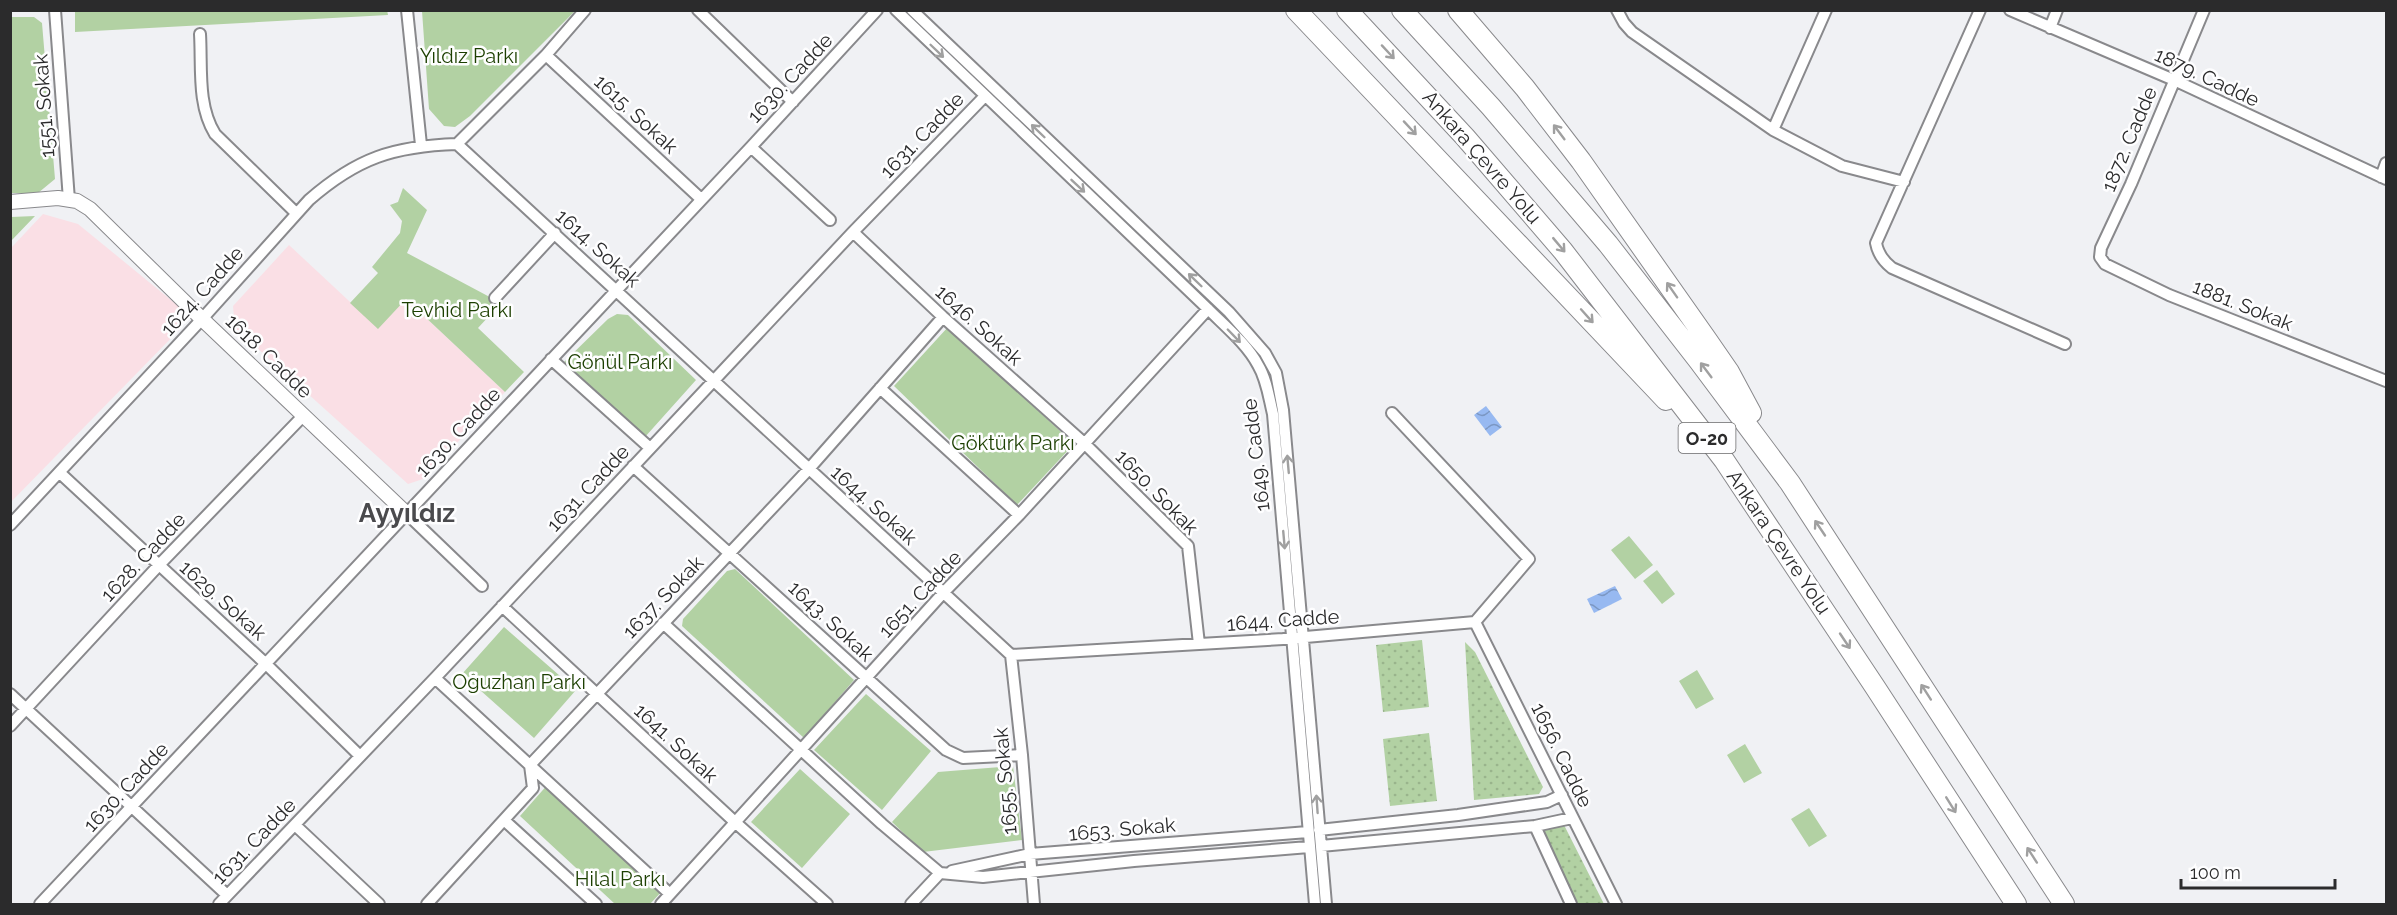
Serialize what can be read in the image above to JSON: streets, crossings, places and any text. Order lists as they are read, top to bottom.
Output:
{
  "streets": {
    "highway": ["Ankara Çevre Yolu", "O-20"],
    "street": [
      "1879. Cadde",
      "1630. Cadde",
      "1551. Sokak",
      "1615. Sokak",
      "1631. Cadde",
      "1872. Cadde",
      "1614. Sokak",
      "1624. Cadde",
      "1881. Sokak",
      "1646. Sokak",
      "1618. Cadde",
      "1649. Cadde",
      "1650. Sokak",
      "1644. Sokak",
      "1628. Cadde",
      "1651. Cadde",
      "1637. Sokak",
      "1629. Sokak",
      "1644. Cadde",
      "1643. Sokak",
      "1641. Sokak",
      "1656. Cadde",
      "1655. Sokak",
      "1653. Sokak"
    ]
  },
  "crossings": [
    ["1879. Cadde", "1872. Cadde"],
    ["1630. Cadde", "1615. Sokak"],
    ["1630. Cadde", "1614. Sokak"],
    ["1630. Cadde", "1618. Cadde"],
    ["1630. Cadde", "1629. Sokak"],
    ["1551. Sokak", "1618. Cadde"],
    ["1631. Cadde", "1614. Sokak"],
    ["1631. Cadde", "1646. Sokak"],
    ["1631. Cadde", "1649. Cadde"],
    ["1631. Cadde", "1644. Sokak"],
    ["1631. Cadde", "1629. Sokak"],
    ["1631. Cadde", "1643. Sokak"],
    ["1631. Cadde", "1641. Sokak"],
    ["1872. Cadde", "1881. Sokak"],
    ["1614. Sokak", "1624. Cadde"],
    ["1614. Sokak", "1644. Sokak"],
    ["1624. Cadde", "1618. Cadde"],
    ["1624. Cadde", "1629. Sokak"],
    ["1646. Sokak", "1650. Sokak"],
    ["1646. Sokak", "1651. Cadde"],
    ["1646. Sokak", "1637. Sokak"],
    ["1618. Cadde", "1628. Cadde"],
    ["1649. Cadde", "1651. Cadde"],
    ["1649. Cadde", "1644. Cadde"],
    ["1649. Cadde", "1653. Sokak"],
    ["1650. Sokak", "1651. Cadde"],
    ["1650. Sokak", "1644. Cadde"],
    ["1644. Sokak", "1651. Cadde"],
    ["1644. Sokak", "1637. Sokak"],
    ["1644. Sokak", "1644. Cadde"],
    ["1644. Sokak", "1655. Sokak"],
    ["1628. Cadde", "1629. Sokak"],
    ["1651. Cadde", "1643. Sokak"],
    ["1651. Cadde", "1641. Sokak"],
    ["1637. Sokak", "1643. Sokak"],
    ["1637. Sokak", "1641. Sokak"],
    ["1644. Cadde", "1656. Cadde"],
    ["1644. Cadde", "1655. Sokak"],
    ["1643. Sokak", "1655. Sokak"],
    ["1656. Cadde", "1653. Sokak"],
    ["1655. Sokak", "1653. Sokak"]
  ],
  "districts": ["Ayyıldız"],
  "parks": [
    "Yıldız Parkı",
    "Tevhid Parkı",
    "Gönül Parkı",
    "Göktürk Parkı",
    "Oğuzhan Parkı",
    "Hilal Parkı"
  ],
  "scale_bar": "100 m"
}
